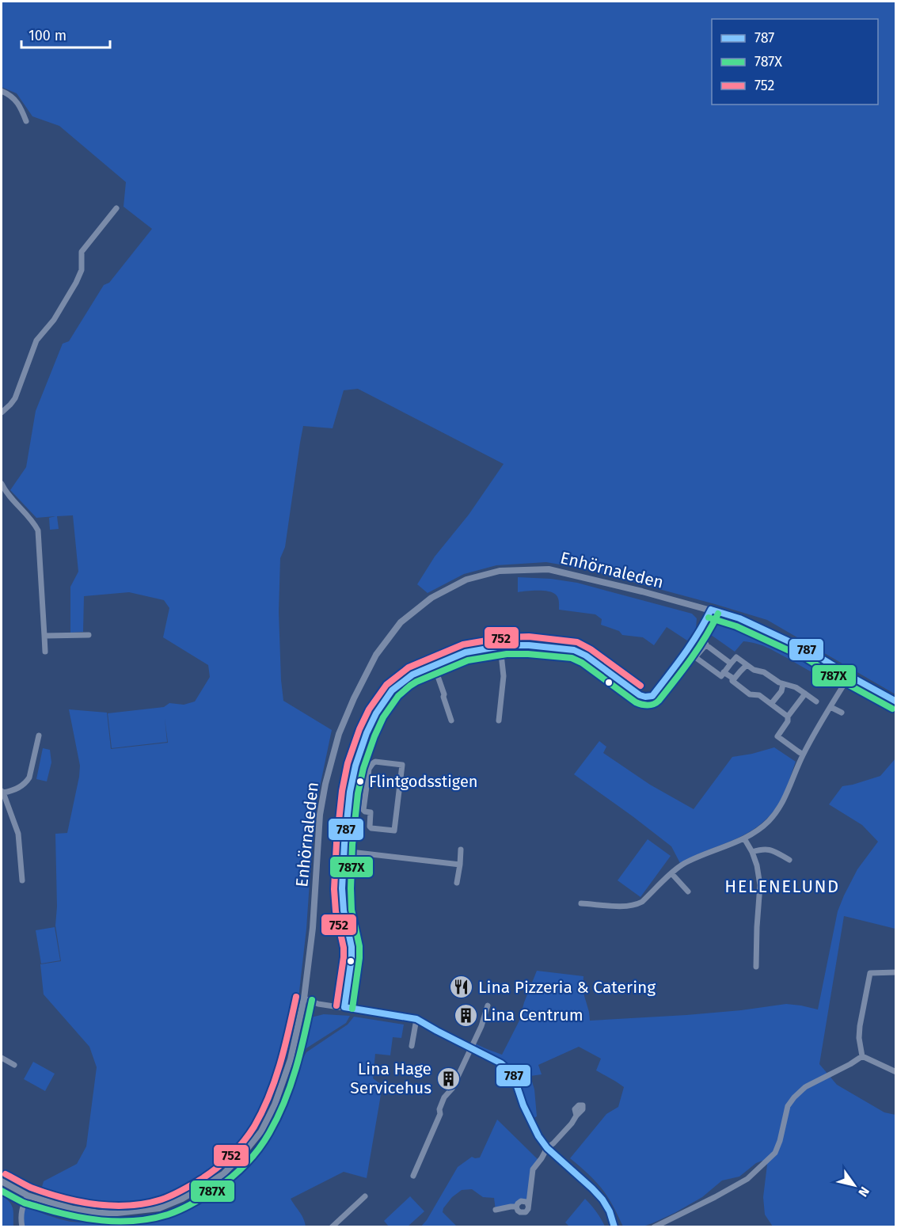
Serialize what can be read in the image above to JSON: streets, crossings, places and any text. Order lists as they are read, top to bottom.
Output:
{
  "streets": {
    "street": ["Enhörnaleden"]
  },
  "districts": ["HELENELUND"],
  "places": {
    "other": ["Flintgodsstigen"],
    "restaurant": ["Lina Pizzeria & Catering"],
    "building": ["Lina Centrum", "Lina Hage Servicehus"]
  },
  "lines": ["transit line 787", "transit line 787X", "transit line 752"],
  "legend": ["787", "787X", "752"],
  "scale_bar": "100 m",
  "north": "bottom right"
}
